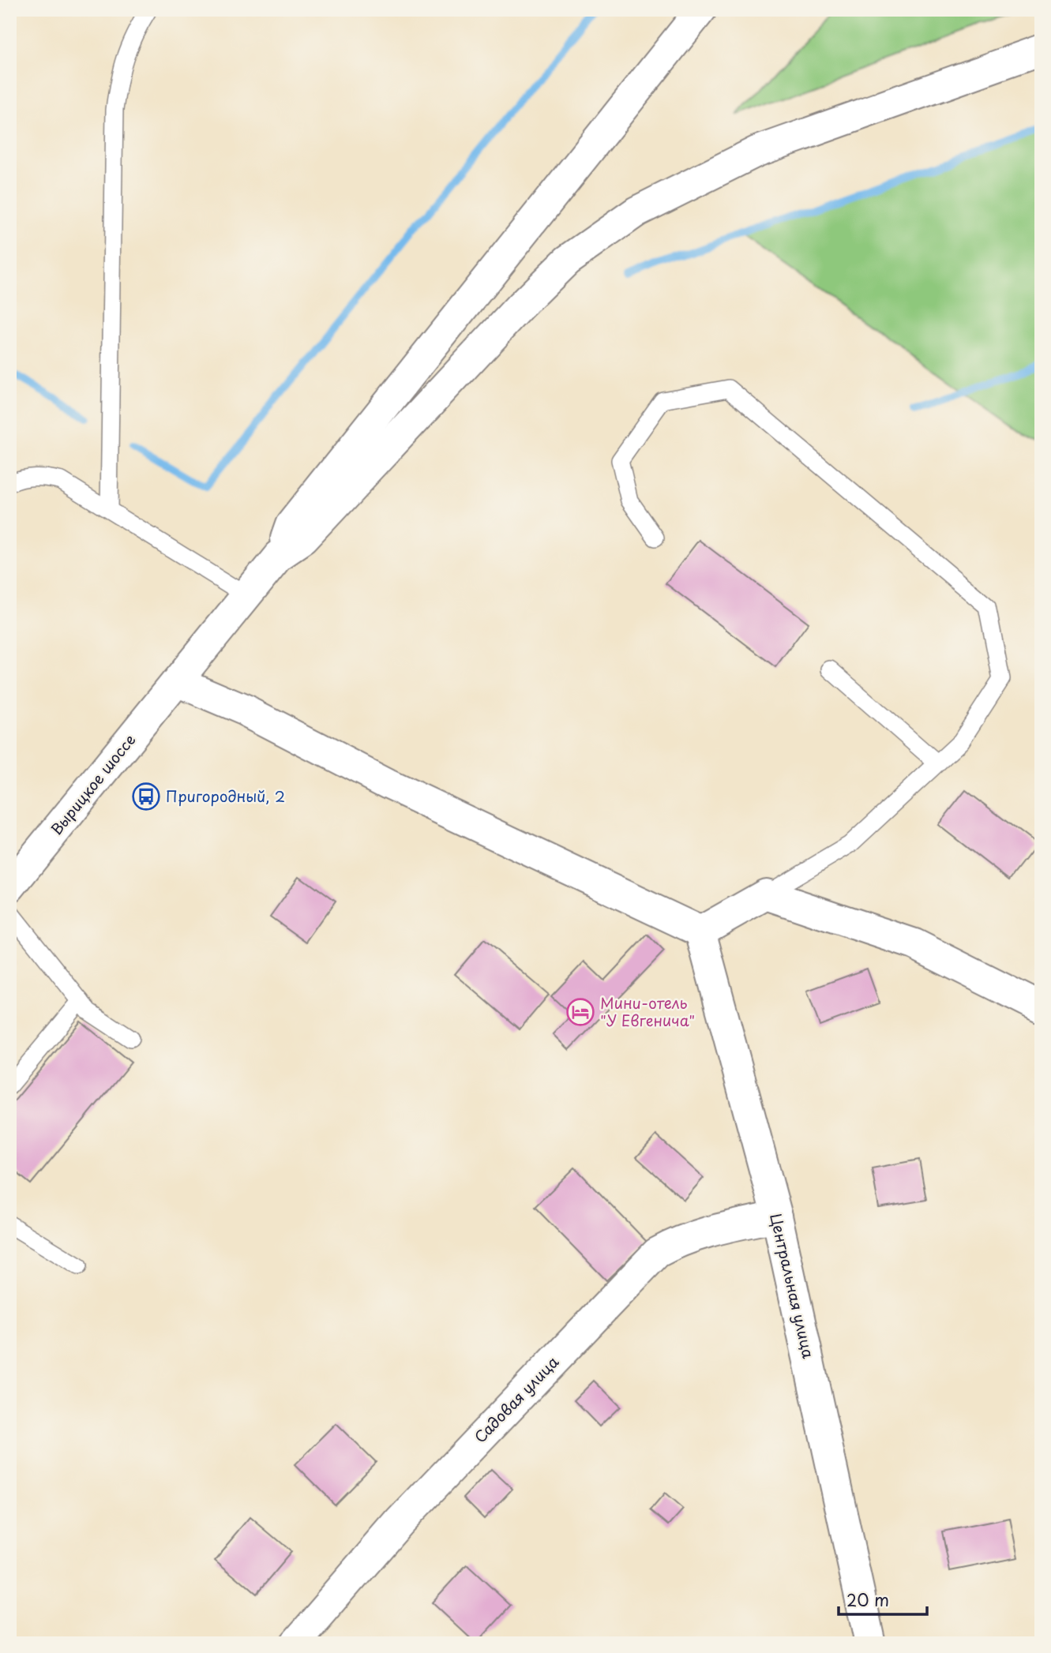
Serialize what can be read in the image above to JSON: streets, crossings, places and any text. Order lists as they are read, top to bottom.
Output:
{
  "streets": {
    "main road": ["Вырицкое шоссе", "Центральная улица", "Садовая улица"]
  },
  "crossings": [
    ["Центральная улица", "Садовая улица"]
  ],
  "places": {
    "bus stop": ["Пригородный, 2"],
    "hotel": ["Мини-отель \"У Евгенича\""]
  },
  "scale_bar": "20 m"
}
